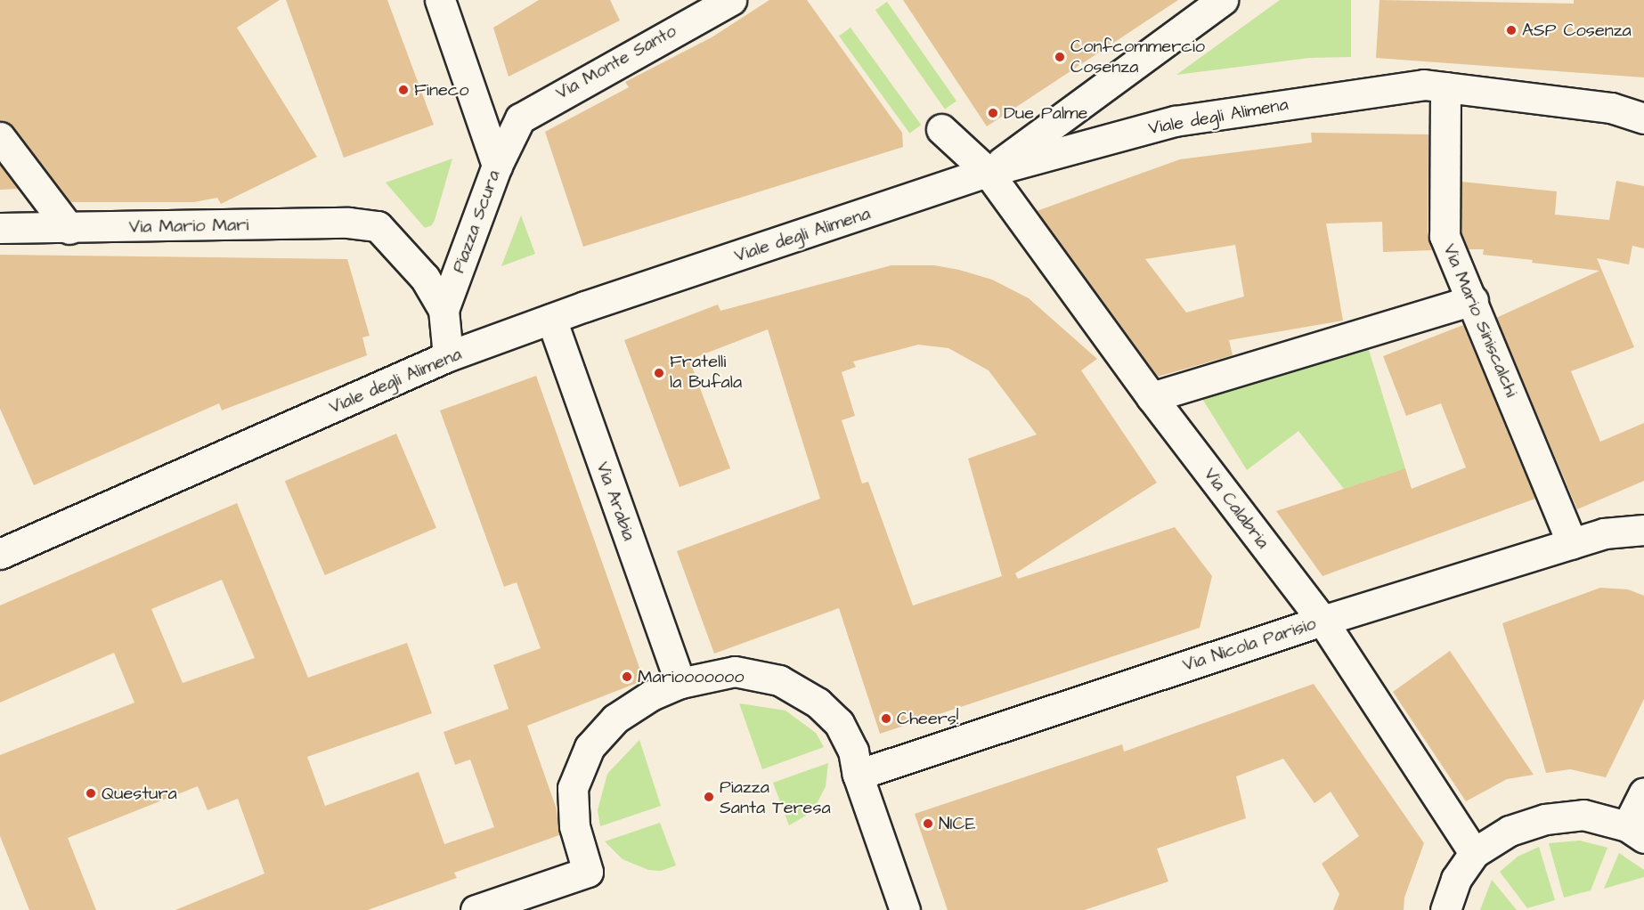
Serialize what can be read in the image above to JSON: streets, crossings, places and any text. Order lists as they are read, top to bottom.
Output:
{
  "streets": {
    "street": [
      "Via Monte Santo",
      "Viale degli Alimena",
      "Piazza Scura",
      "Via Mario Mari",
      "Via Mario Siniscalchi",
      "Via Arabia",
      "Via Calabria",
      "Via Nicola Parisio"
    ]
  },
  "crossings": [
    ["Via Monte Santo", "Piazza Scura"],
    ["Viale degli Alimena", "Piazza Scura"],
    ["Viale degli Alimena", "Via Mario Siniscalchi"],
    ["Viale degli Alimena", "Via Arabia"],
    ["Viale degli Alimena", "Via Calabria"],
    ["Piazza Scura", "Via Mario Mari"],
    ["Via Mario Siniscalchi", "Via Nicola Parisio"],
    ["Via Calabria", "Via Nicola Parisio"]
  ],
  "places": [
    "ASP Cosenza",
    "Confcommercio Cosenza",
    "Fineco",
    "Due Palme",
    "Fratelli la Bufala",
    "Mariooooooo",
    "Cheers!",
    "Questura",
    "Piazza Santa Teresa",
    "NICE"
  ]
}
